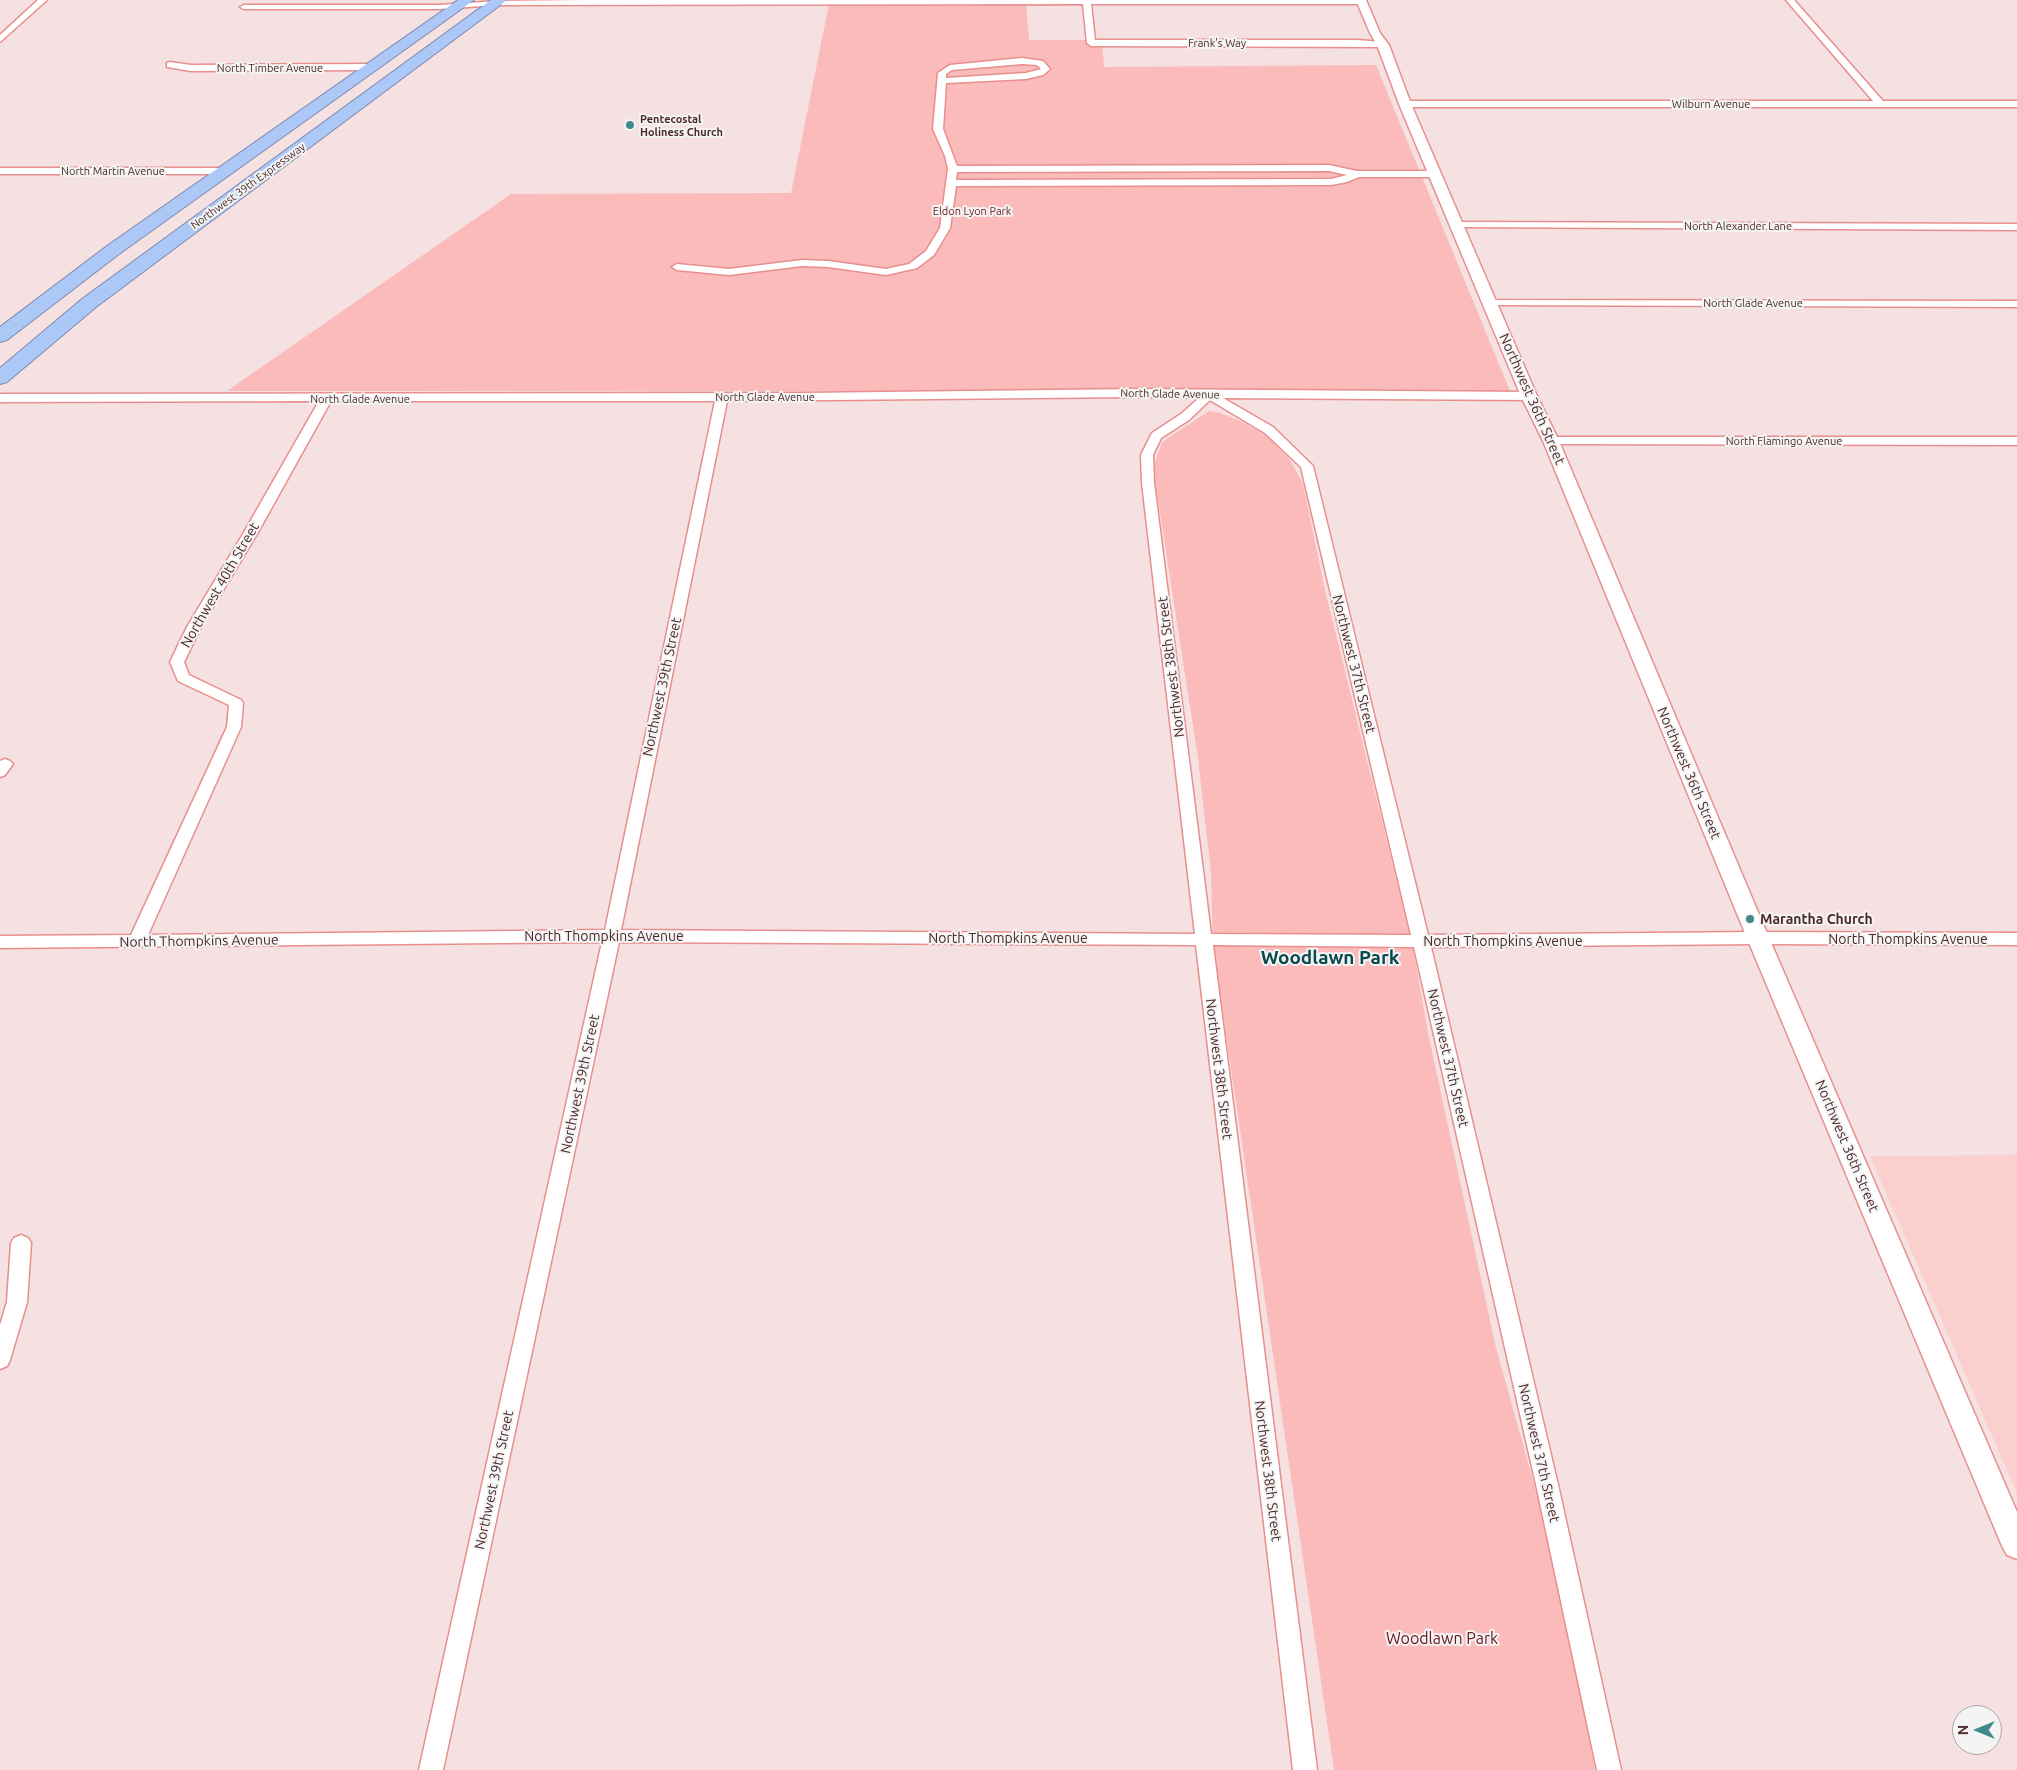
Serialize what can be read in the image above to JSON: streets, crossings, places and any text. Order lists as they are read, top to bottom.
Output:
{
  "streets": {
    "highway": ["Northwest 39th Expressway"],
    "street": [
      "Frank's Way",
      "North Timber Avenue",
      "Wilburn Avenue",
      "North Martin Avenue",
      "North Alexander Lane",
      "North Glade Avenue",
      "Northwest 36th Street",
      "North Flamingo Avenue",
      "Northwest 40th Street",
      "Northwest 37th Street",
      "Northwest 38th Street",
      "Northwest 39th Street",
      "North Thompkins Avenue"
    ]
  },
  "crossings": [
    ["Frank's Way", "Northwest 36th Street"],
    ["North Timber Avenue", "Northwest 39th Expressway"],
    ["Wilburn Avenue", "Northwest 36th Street"],
    ["North Martin Avenue", "Northwest 39th Expressway"],
    ["North Alexander Lane", "Northwest 36th Street"],
    ["North Glade Avenue", "Northwest 36th Street"],
    ["North Glade Avenue", "Northwest 40th Street"],
    ["North Glade Avenue", "Northwest 37th Street"],
    ["North Glade Avenue", "Northwest 38th Street"],
    ["North Glade Avenue", "Northwest 39th Street"],
    ["Northwest 36th Street", "North Flamingo Avenue"],
    ["Northwest 36th Street", "North Thompkins Avenue"],
    ["Northwest 40th Street", "North Thompkins Avenue"],
    ["Northwest 37th Street", "Northwest 38th Street"],
    ["Northwest 37th Street", "North Thompkins Avenue"],
    ["Northwest 38th Street", "North Thompkins Avenue"],
    ["Northwest 39th Street", "North Thompkins Avenue"]
  ],
  "districts": ["Woodlawn Park"],
  "parks": ["Eldon Lyon Park", "Woodlawn Park"],
  "places": ["Pentecostal Holiness Church", "Marantha Church"],
  "north": "left"
}
